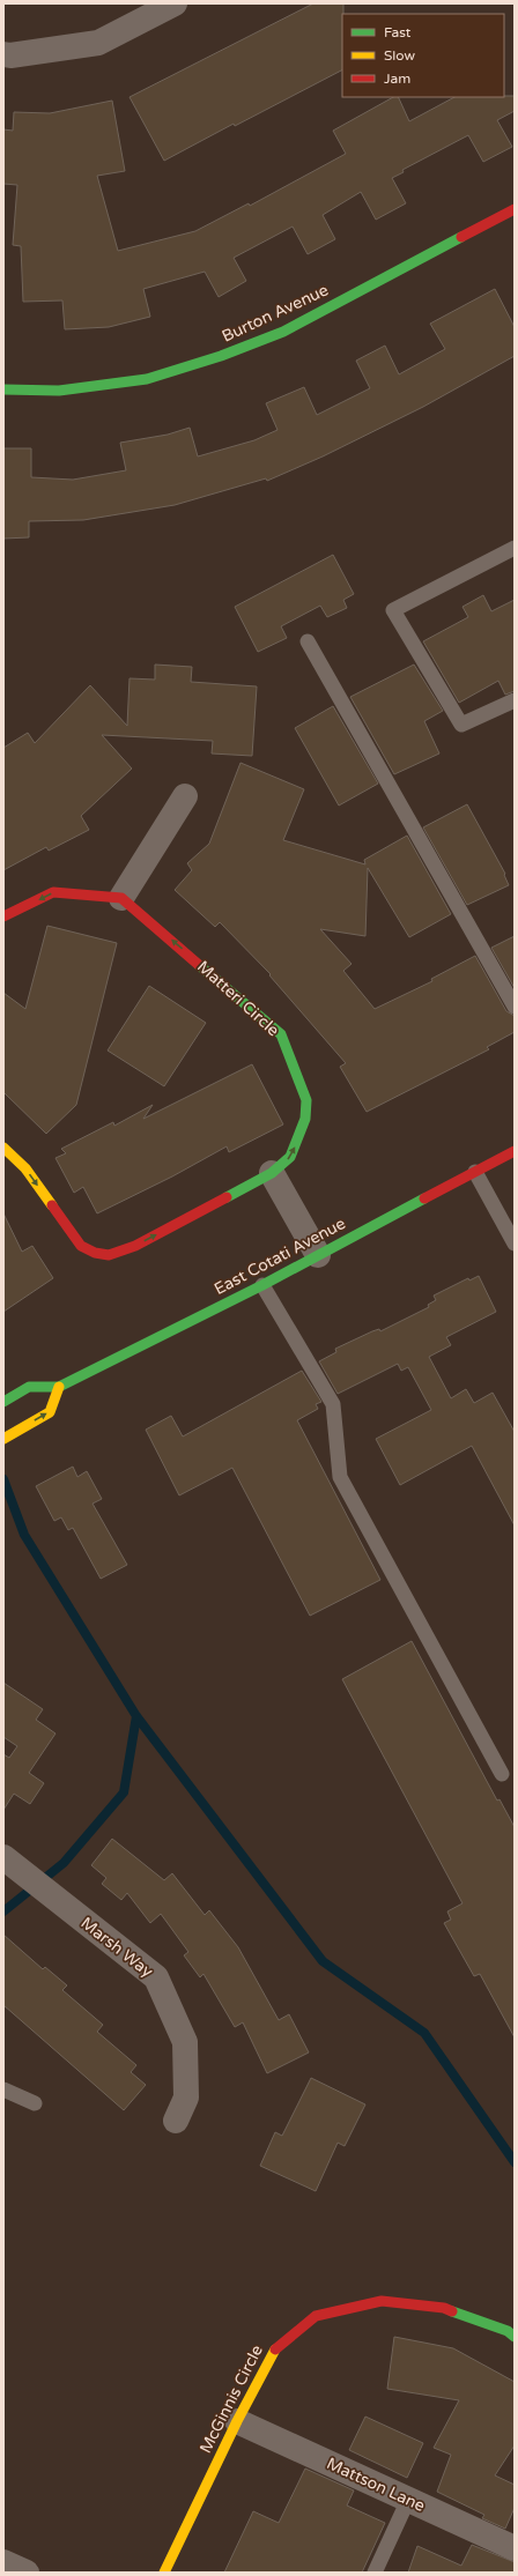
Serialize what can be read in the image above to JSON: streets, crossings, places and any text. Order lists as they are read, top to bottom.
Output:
{
  "streets": {
    "street": [
      "Burton Avenue",
      "Matteri Circle",
      "East Cotati Avenue",
      "Marsh Way",
      "McGinnis Circle",
      "Mattson Lane"
    ]
  },
  "crossings": [
    ["McGinnis Circle", "Mattson Lane"]
  ],
  "legend": ["Fast", "Slow", "Jam"]
}
